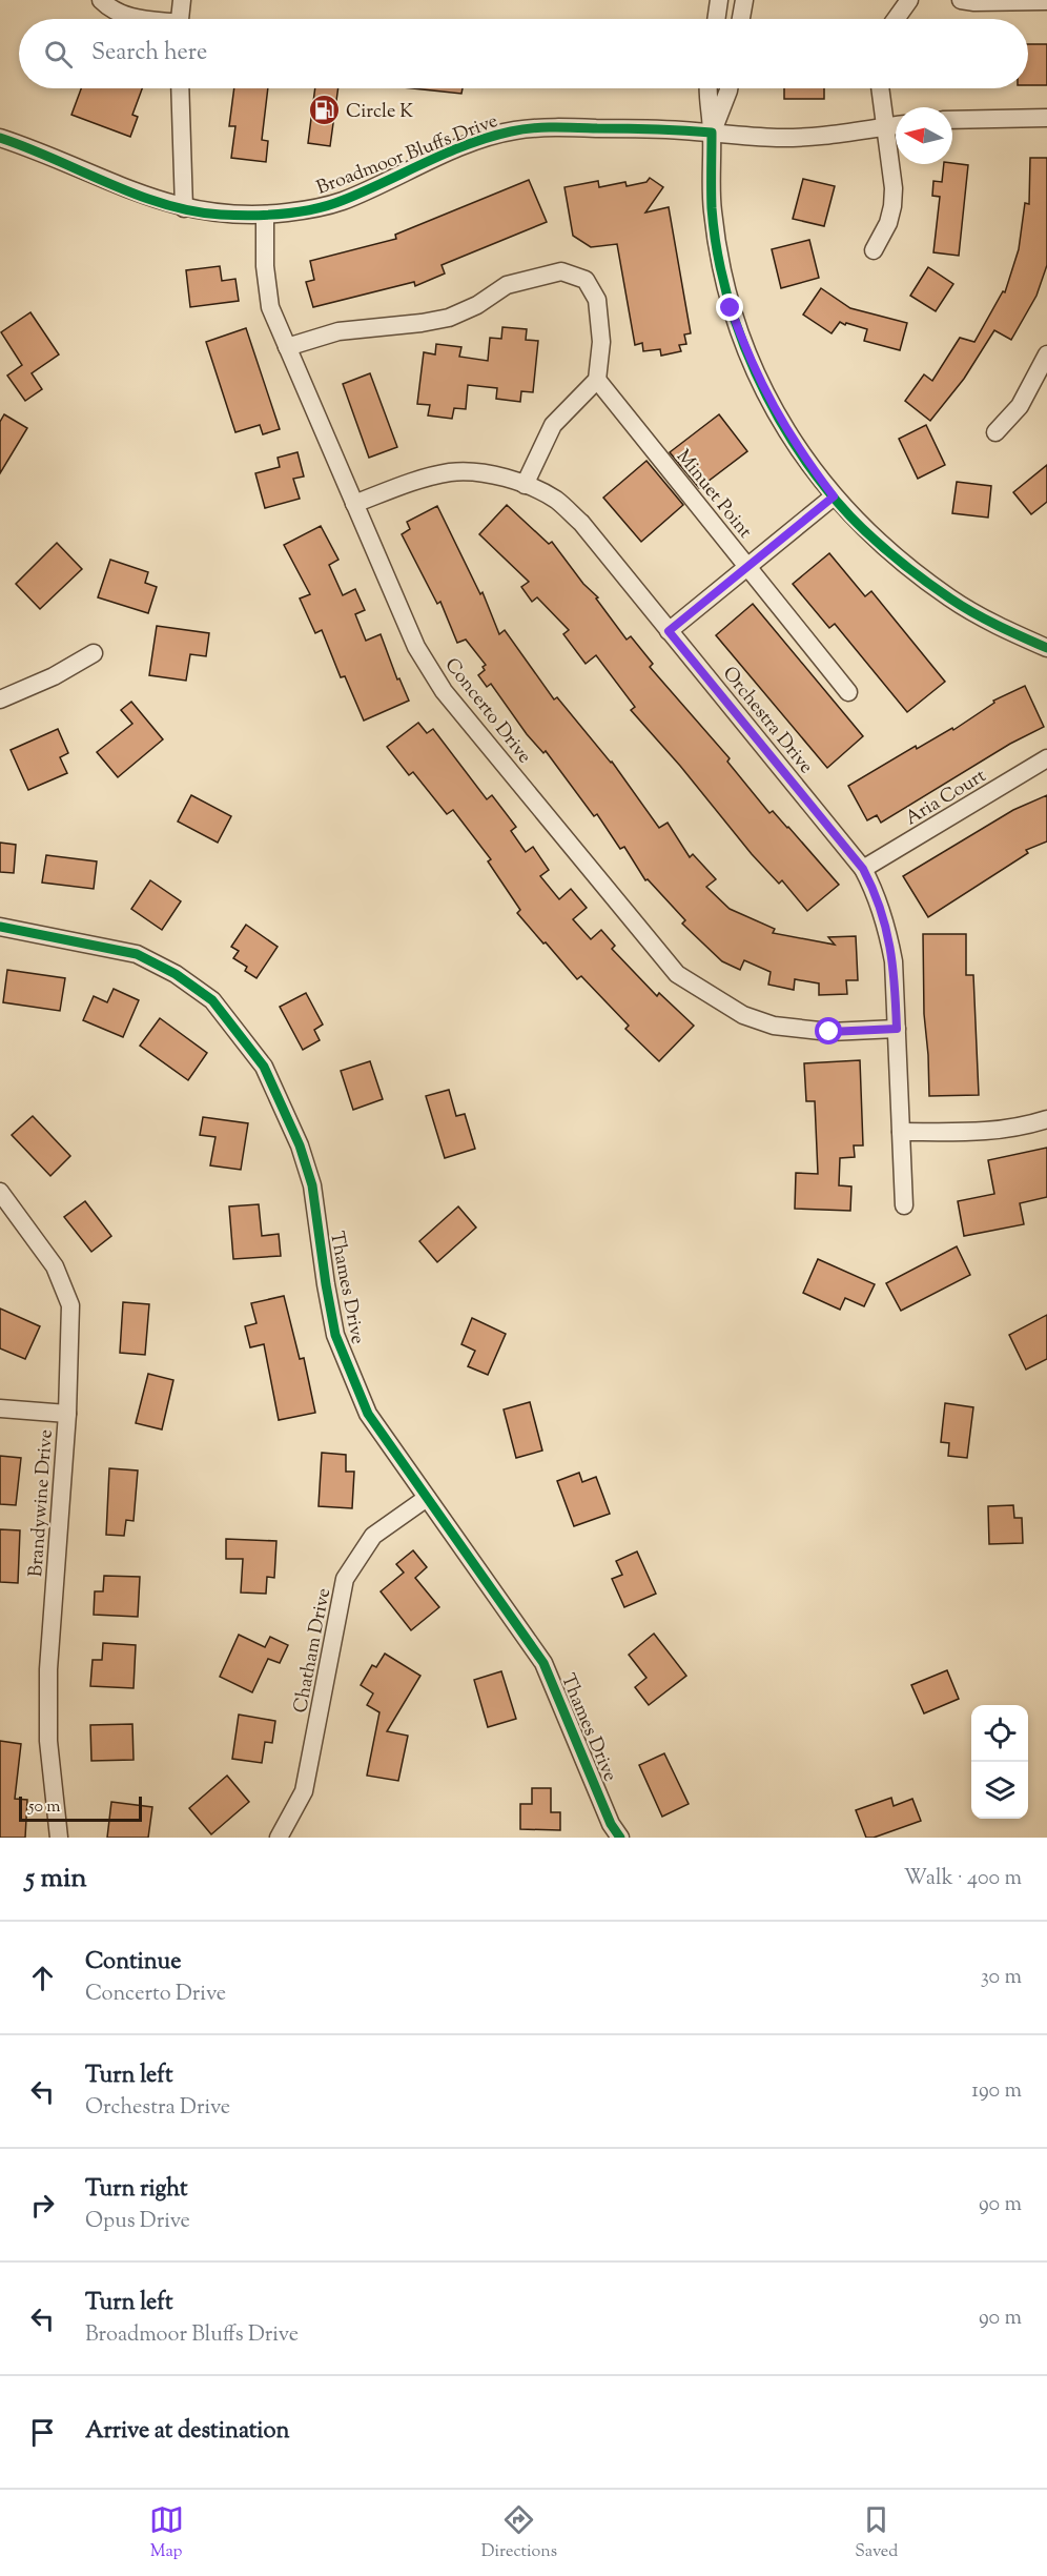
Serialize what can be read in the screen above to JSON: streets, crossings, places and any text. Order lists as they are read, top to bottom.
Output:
{
  "streets": {
    "street": [
      "Broadmoor Bluffs Drive",
      "Minuet Point",
      "Concerto Drive",
      "Orchestra Drive",
      "Aria Court",
      "Thames Drive",
      "Brandywine Drive",
      "Chatham Drive"
    ]
  },
  "crossings": [
    ["Broadmoor Bluffs Drive", "Concerto Drive"],
    ["Concerto Drive", "Orchestra Drive"],
    ["Orchestra Drive", "Aria Court"],
    ["Thames Drive", "Chatham Drive"]
  ],
  "places": {
    "fuel station": ["Circle K"]
  },
  "scale_bar": "50 m",
  "north": "left",
  "page": {
    "search": "Search here",
    "scale": "50 m",
    "heading": ["5 min", "Walk · 400 m"],
    "list": [
      ["Continue", "Concerto Drive", "30 m"],
      ["Turn left", "Orchestra Drive", "190 m"],
      ["Turn right", "Opus Drive", "90 m"],
      ["Turn left", "Broadmoor Bluffs Drive", "90 m"],
      "Arrive at destination"
    ],
    "nav": ["Map", "Directions", "Saved"]
  }
}
